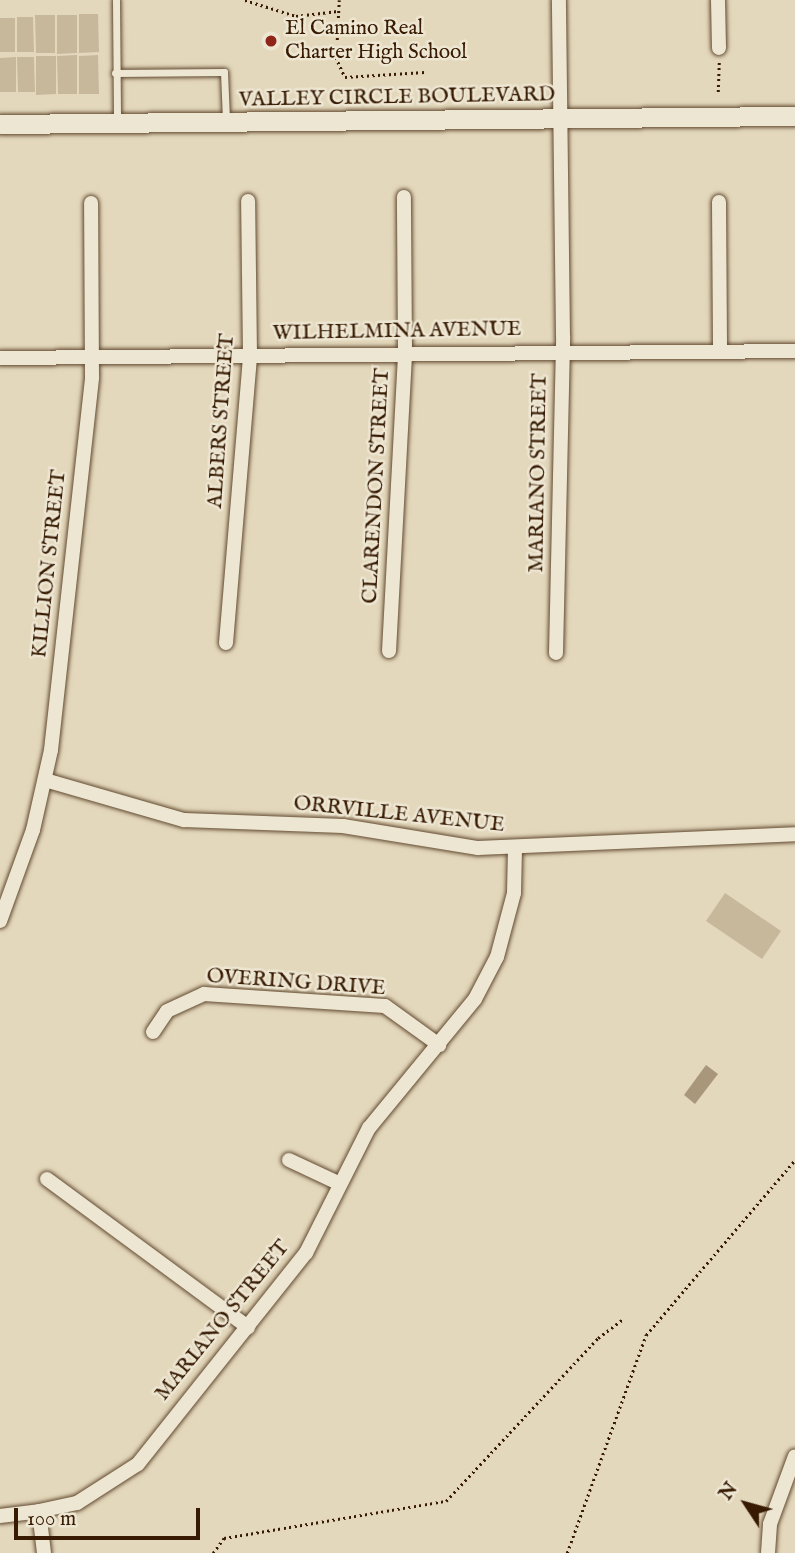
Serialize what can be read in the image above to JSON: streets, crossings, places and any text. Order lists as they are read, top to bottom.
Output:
{
  "streets": {
    "main road": ["VALLEY CIRCLE BOULEVARD"],
    "street": [
      "WILHELMINA AVENUE",
      "ALBERS STREET",
      "MARIANO STREET",
      "CLARENDON STREET",
      "KILLION STREET",
      "ORRVILLE AVENUE",
      "OVERING DRIVE"
    ]
  },
  "crossings": [
    ["VALLEY CIRCLE BOULEVARD", "MARIANO STREET"],
    ["WILHELMINA AVENUE", "ALBERS STREET"],
    ["WILHELMINA AVENUE", "MARIANO STREET"],
    ["WILHELMINA AVENUE", "CLARENDON STREET"],
    ["WILHELMINA AVENUE", "KILLION STREET"],
    ["MARIANO STREET", "ORRVILLE AVENUE"],
    ["MARIANO STREET", "OVERING DRIVE"],
    ["KILLION STREET", "ORRVILLE AVENUE"]
  ],
  "places": ["El Camino Real Charter High School"],
  "scale_bar": "100 m",
  "north": "top left"
}
